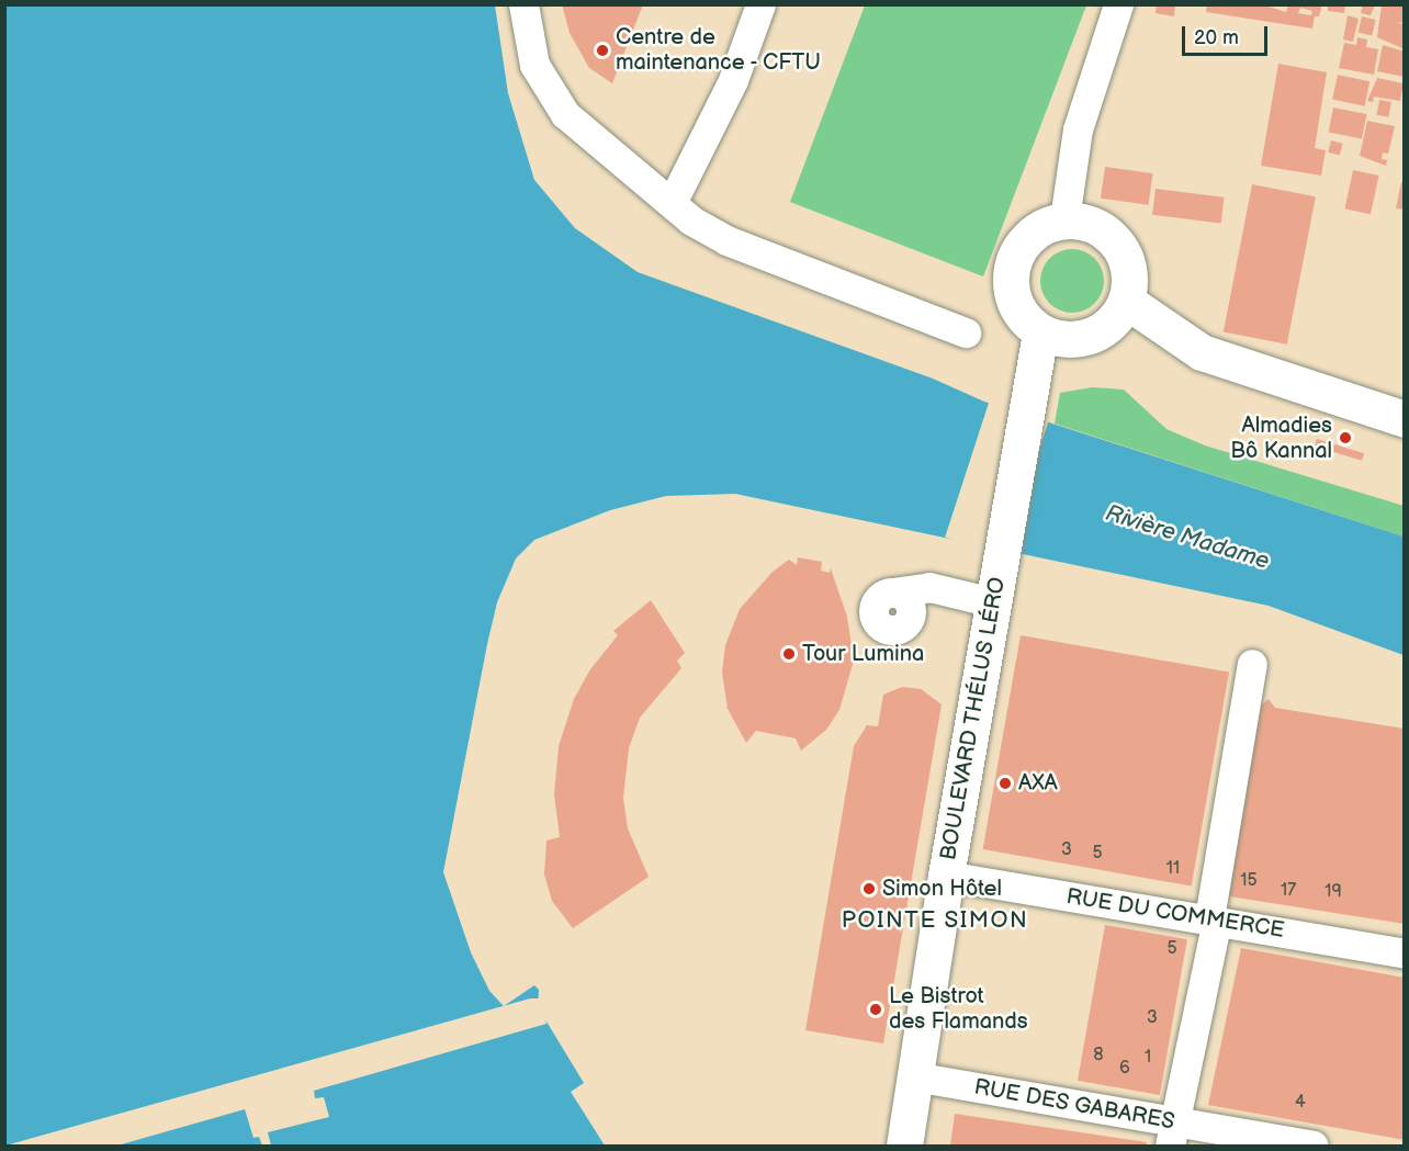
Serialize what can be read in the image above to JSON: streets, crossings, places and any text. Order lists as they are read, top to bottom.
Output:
{
  "streets": {
    "main road": ["BOULEVARD THÉLUS LÉRO"],
    "street": ["RUE DU COMMERCE", "RUE DES GABARES"]
  },
  "crossings": [
    ["BOULEVARD THÉLUS LÉRO", "RUE DU COMMERCE"],
    ["BOULEVARD THÉLUS LÉRO", "RUE DES GABARES"]
  ],
  "districts": ["POINTE SIMON"],
  "water": ["Rivière Madame"],
  "places": [
    "Centre de maintenance - CFTU",
    "Almadies Bô Kannal",
    "Tour Lumina",
    "AXA",
    "Simon Hôtel",
    "Le Bistrot des Flamands"
  ],
  "house_numbers": [
    "3",
    "5",
    "11",
    "15",
    "17",
    "19",
    "5",
    "3",
    "8",
    "1",
    "6",
    "4"
  ],
  "scale_bar": "20 m"
}
